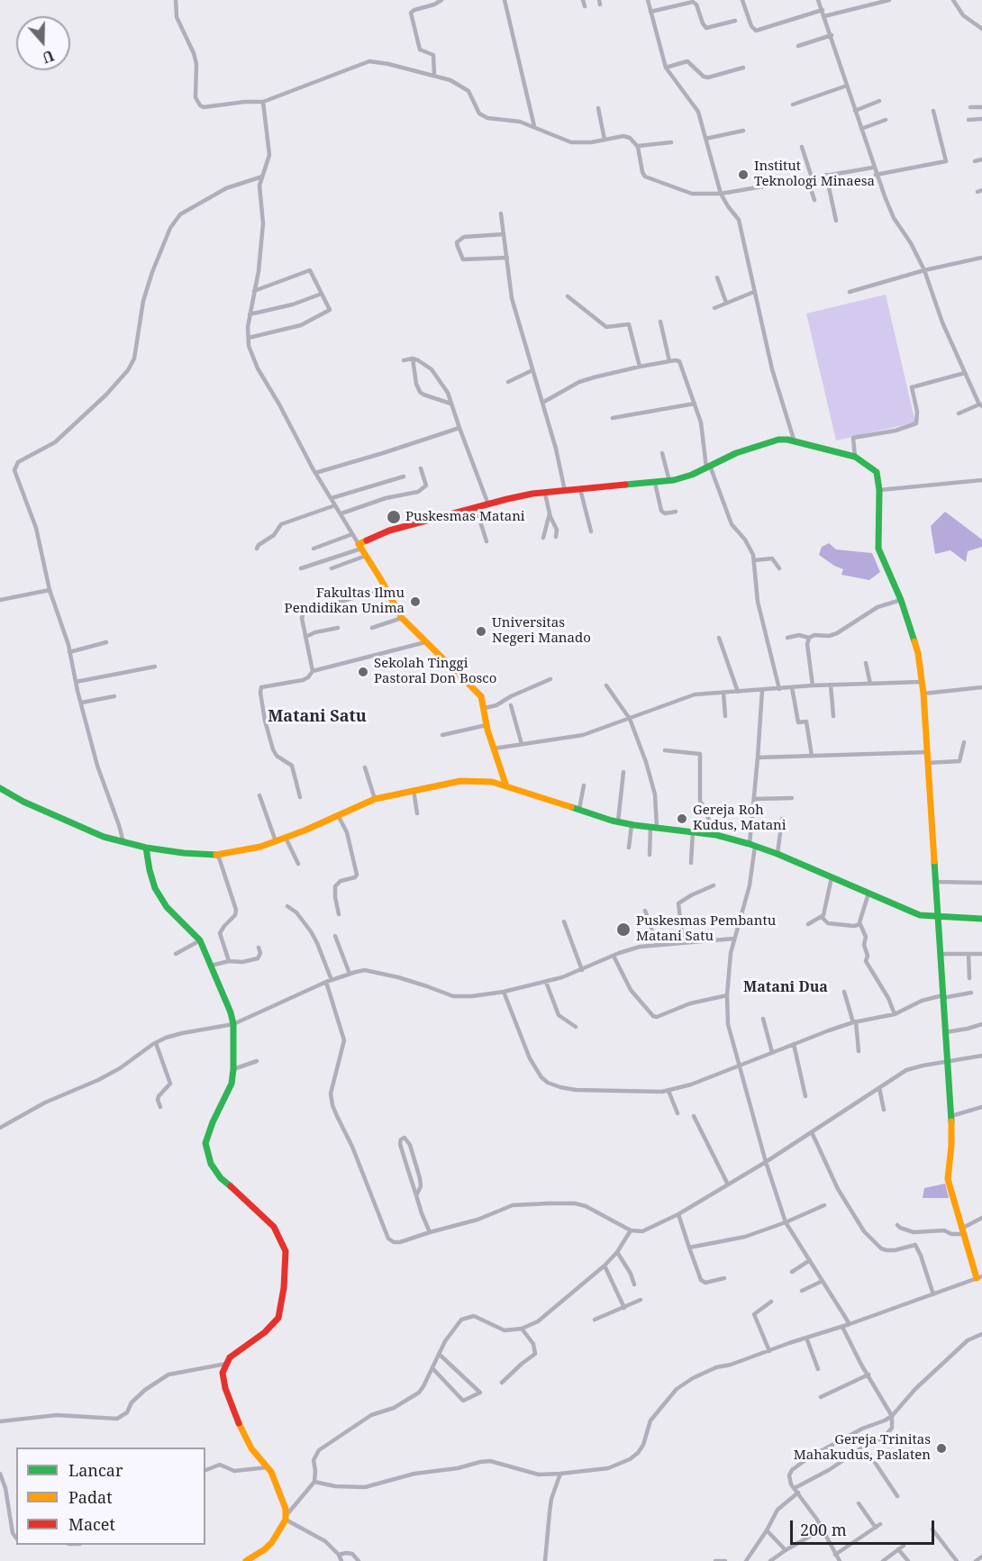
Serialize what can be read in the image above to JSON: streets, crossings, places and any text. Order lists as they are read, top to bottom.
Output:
{
  "districts": ["Matani Satu", "Matani Dua"],
  "places": [
    "Institut Teknologi Minaesa",
    "Puskesmas Matani",
    "Fakultas Ilmu Pendidikan Unima",
    "Universitas Negeri Manado",
    "Sekolah Tinggi Pastoral Don Bosco",
    "Gereja Roh Kudus, Matani",
    "Puskesmas Pembantu Matani Satu",
    "Gereja Trinitas Mahakudus, Paslaten"
  ],
  "legend": ["Lancar", "Padat", "Macet"],
  "scale_bar": "200 m",
  "north": "bottom"
}
